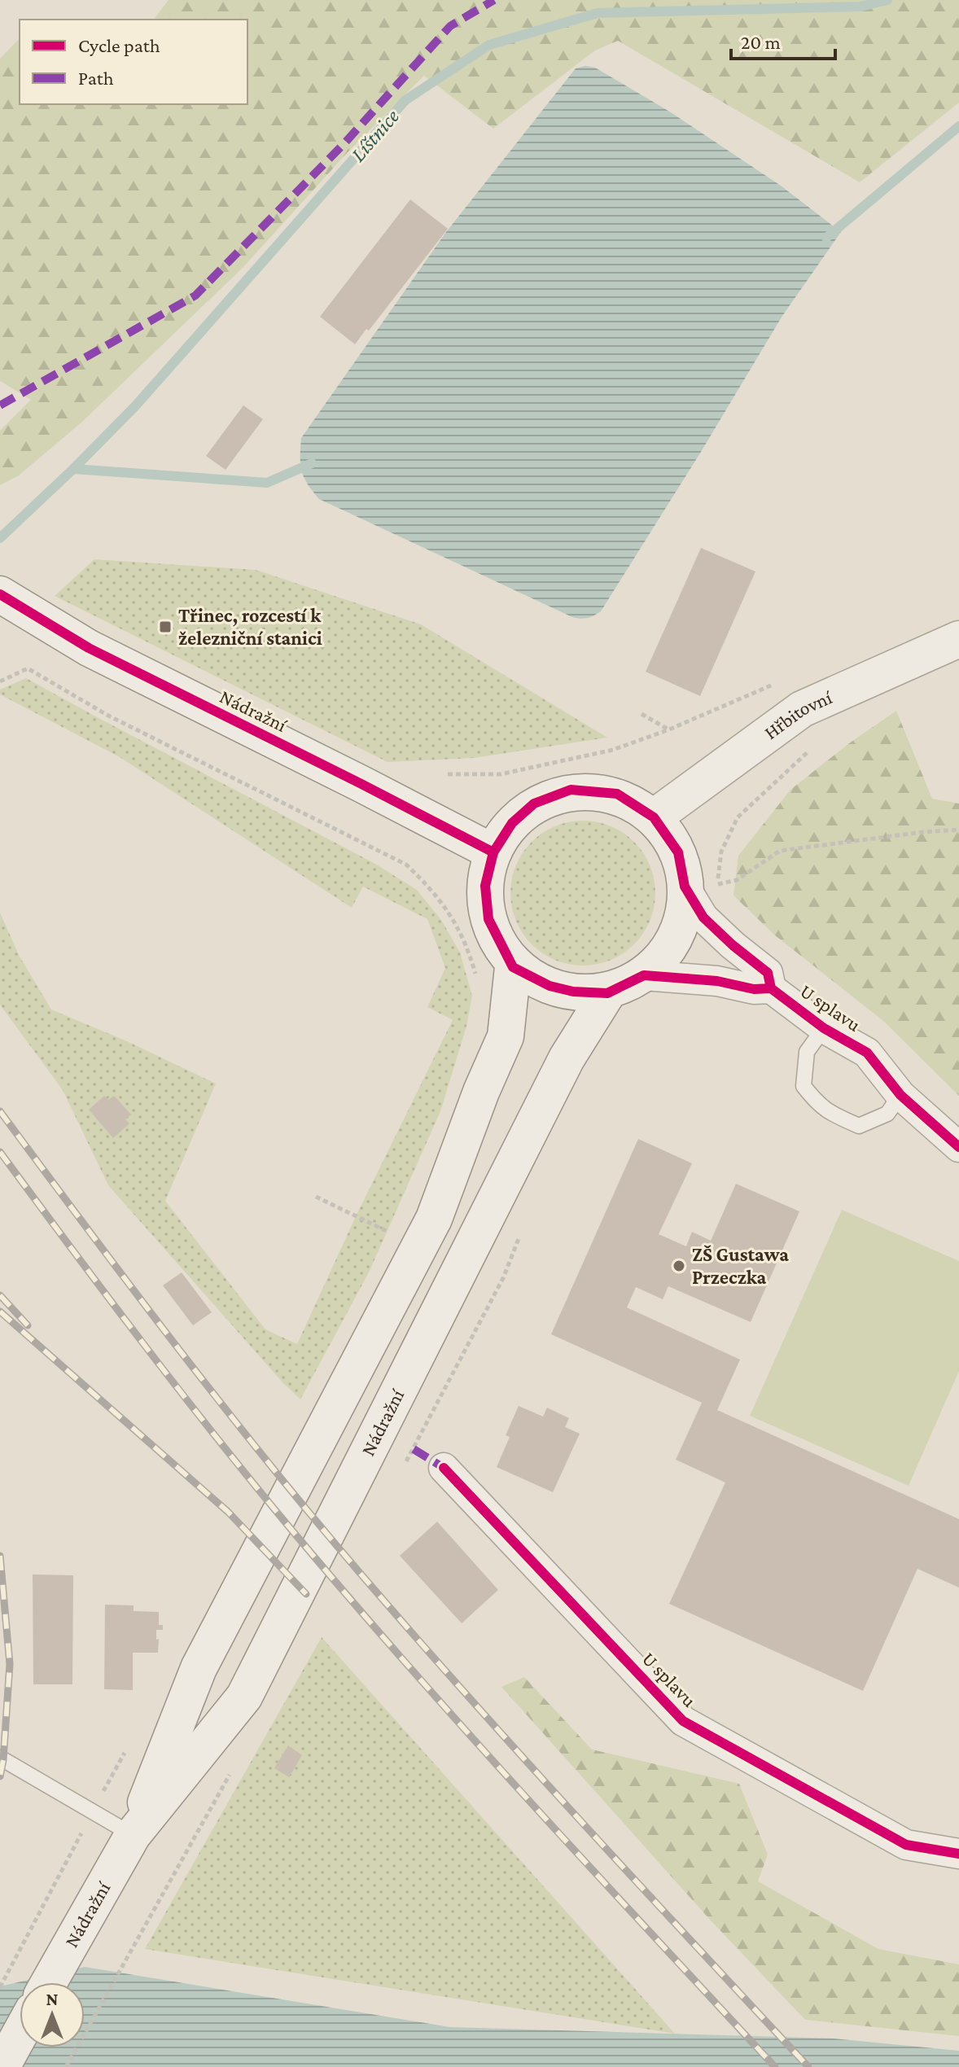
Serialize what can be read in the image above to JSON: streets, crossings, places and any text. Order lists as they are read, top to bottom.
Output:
{
  "streets": {
    "main road": ["Nádražní", "Hřbitovní"],
    "street": ["U splavu"]
  },
  "crossings": [
    ["Nádražní", "Hřbitovní"],
    ["Nádražní", "U splavu"],
    ["Hřbitovní", "U splavu"]
  ],
  "water": ["Líštnice"],
  "places": {
    "transit": ["Třinec, rozcestí k železniční stanici"],
    "other": ["ZŠ Gustawa Przeczka"]
  },
  "legend": ["Cycle path", "Path"],
  "scale_bar": "20 m",
  "north": "top"
}
